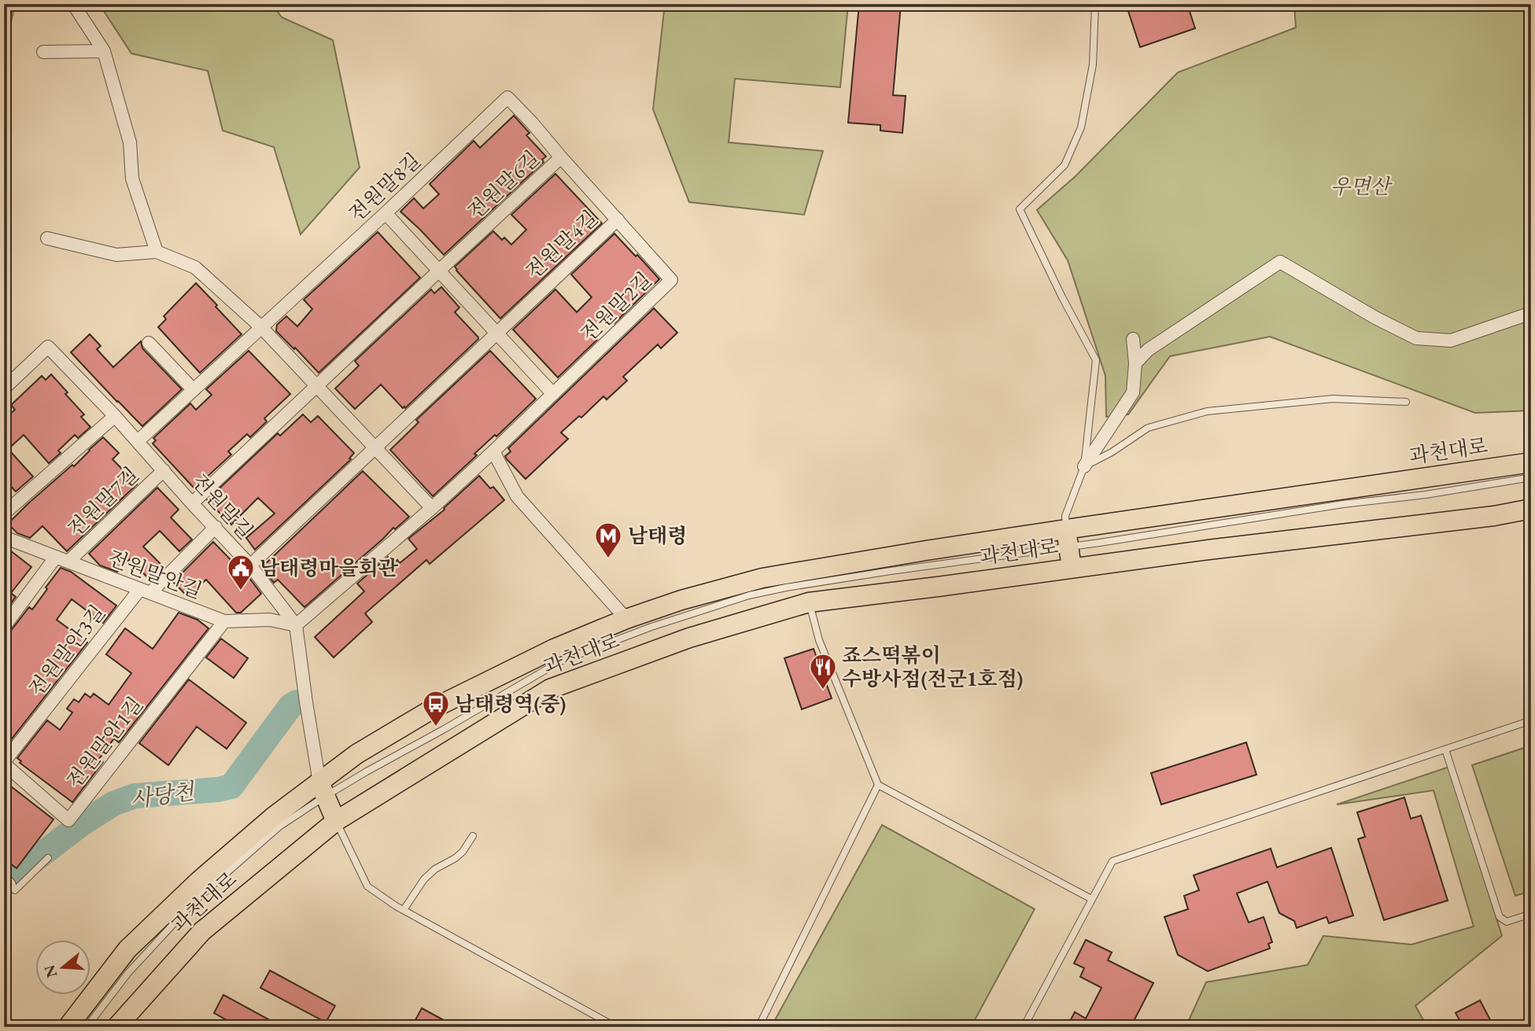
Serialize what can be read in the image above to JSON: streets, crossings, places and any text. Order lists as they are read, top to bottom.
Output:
{
  "streets": {
    "main road": ["과천대로"],
    "street": [
      "전원말6길",
      "전원말8길",
      "전원말4길",
      "전원말2길",
      "전원말7길",
      "전원말길",
      "전원말안길",
      "전원말안3길",
      "전원말안1길"
    ]
  },
  "crossings": [
    ["전원말6길", "전원말8길"],
    ["전원말6길", "전원말4길"],
    ["전원말6길", "전원말길"],
    ["전원말8길", "전원말길"],
    ["전원말4길", "전원말2길"],
    ["전원말4길", "전원말길"],
    ["전원말2길", "과천대로"],
    ["전원말2길", "전원말길"],
    ["전원말2길", "전원말안길"],
    ["과천대로", "전원말길"],
    ["전원말7길", "전원말길"],
    ["전원말7길", "전원말안길"],
    ["전원말길", "전원말안길"],
    ["전원말길", "전원말안3길"],
    ["전원말안길", "전원말안3길"],
    ["전원말안길", "전원말안1길"],
    ["전원말안3길", "전원말안1길"]
  ],
  "water": ["사당천"],
  "parks": ["우면산"],
  "places": {
    "metro station": ["남태령"],
    "public building": ["남태령마을회관"],
    "restaurant": ["죠스떡볶이 수방사점(전군1호점)"],
    "bus stop": ["남태령역(중)"]
  },
  "north": "left"
}
